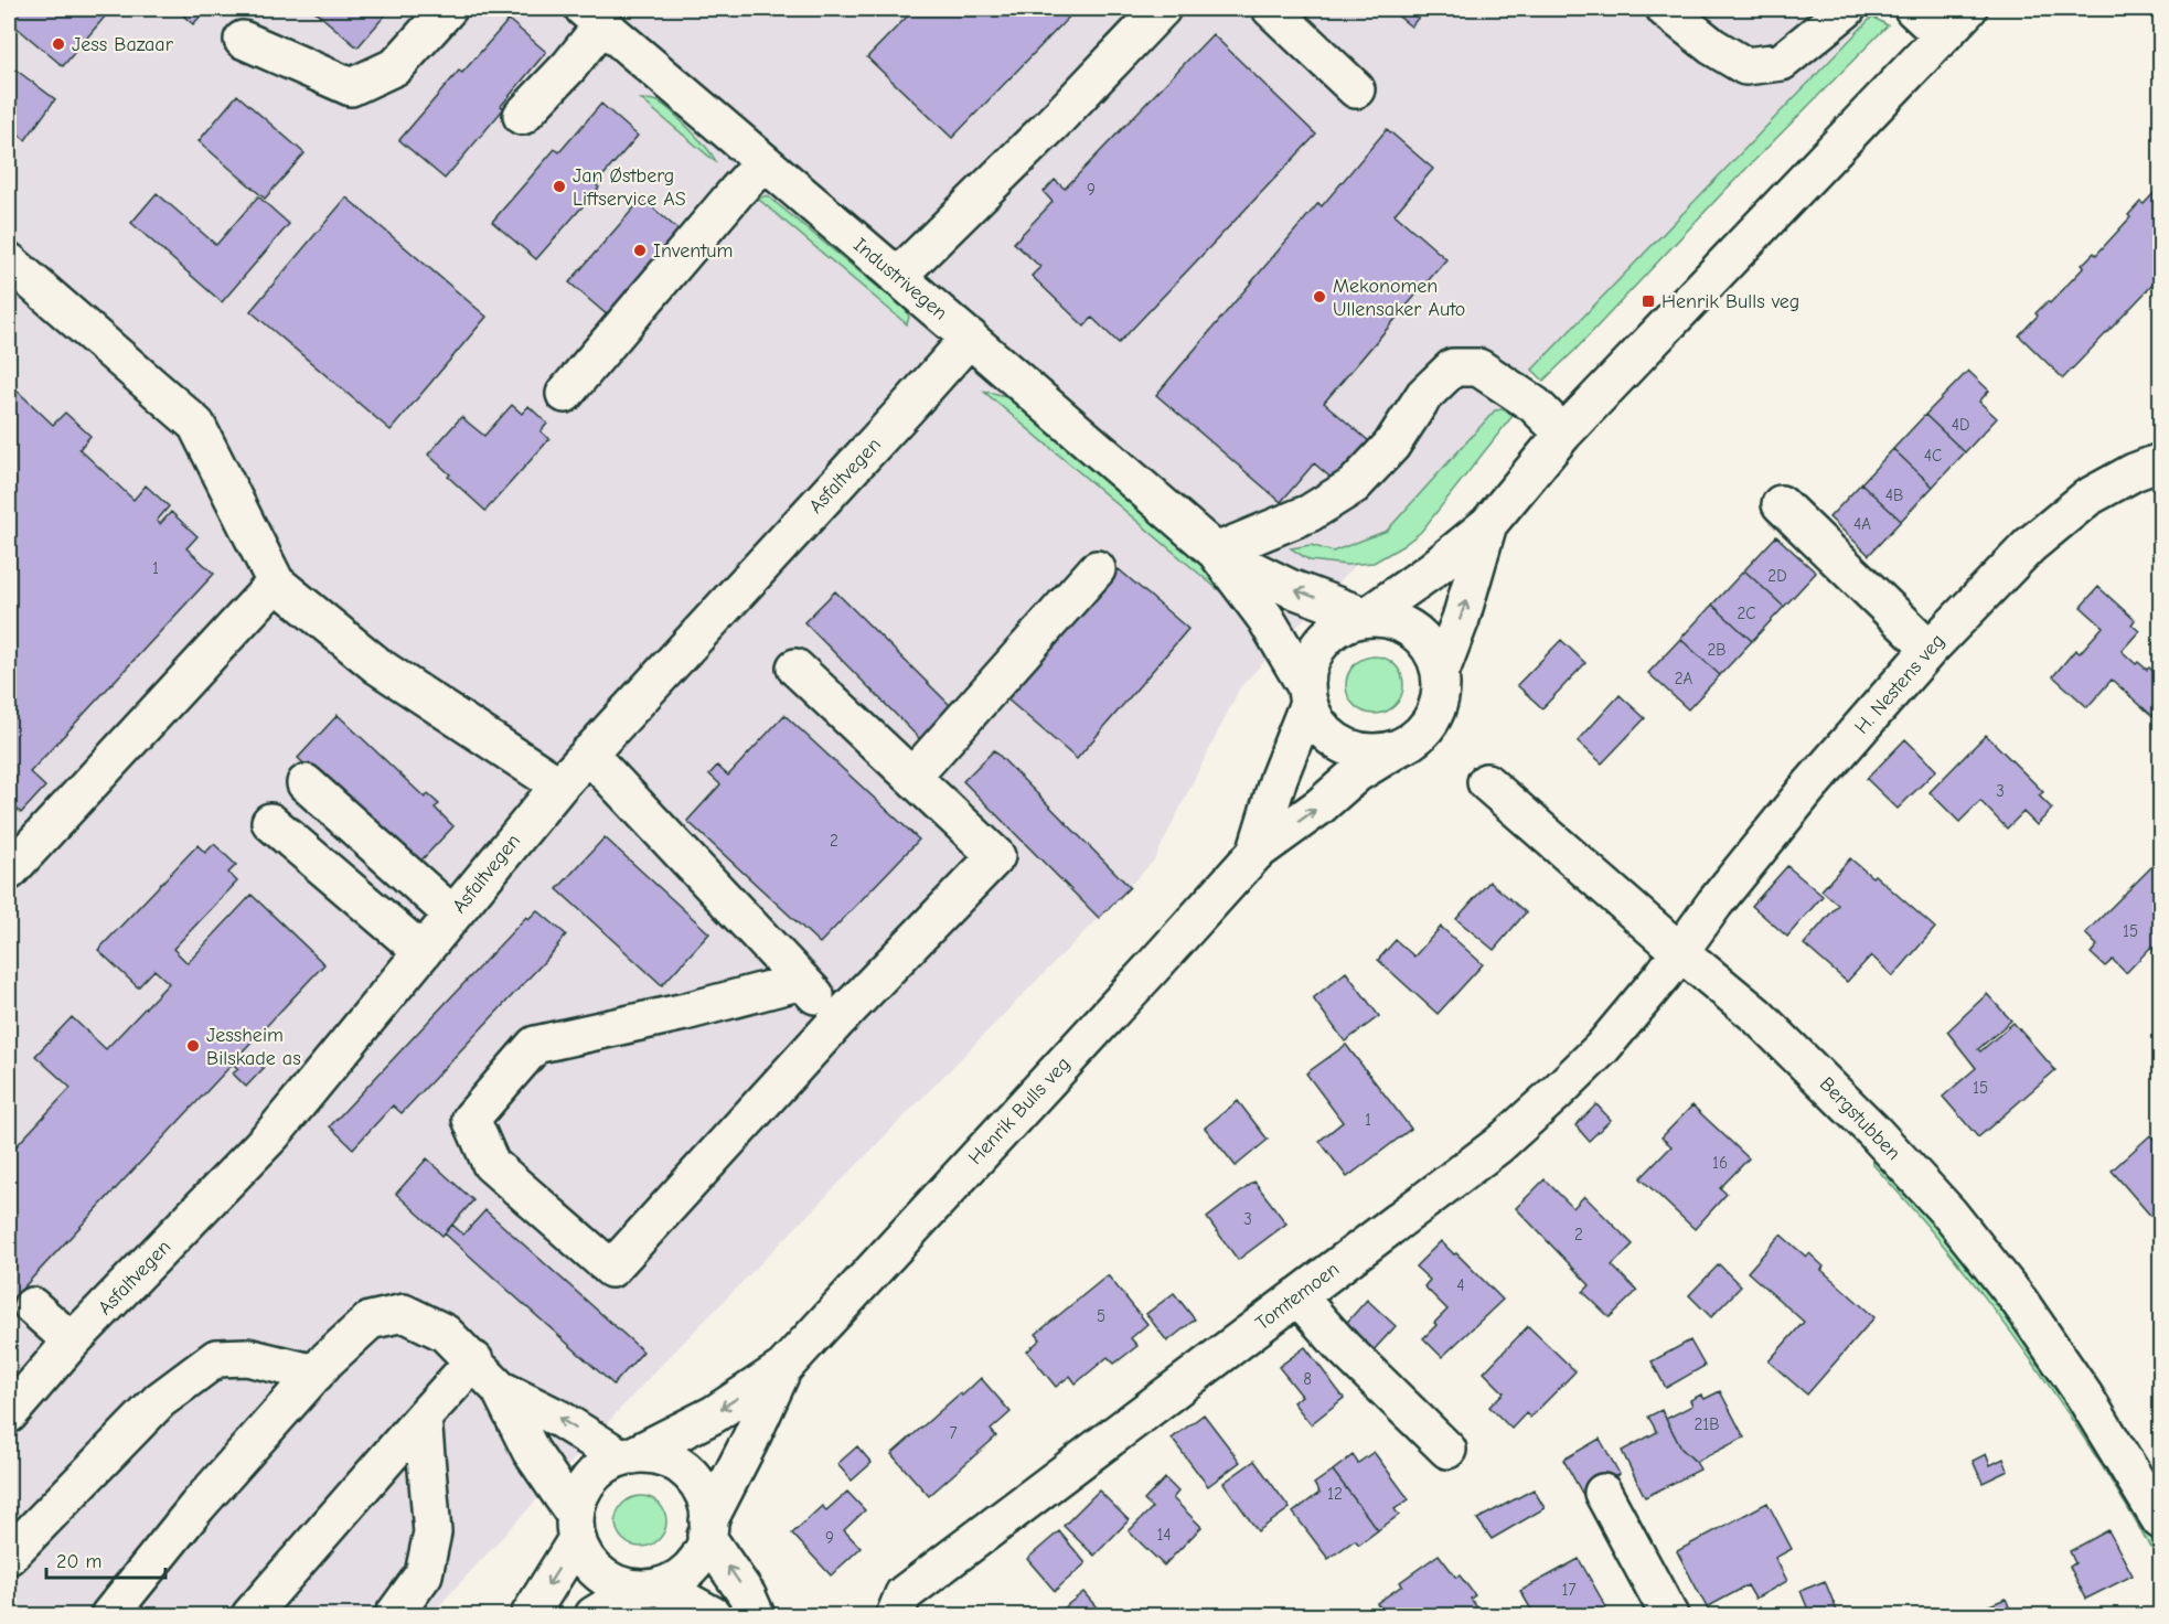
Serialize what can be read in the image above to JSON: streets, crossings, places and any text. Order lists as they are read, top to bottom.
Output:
{
  "streets": {
    "street": [
      "Industrivegen",
      "Asfaltvegen",
      "H. Nestens veg",
      "Henrik Bulls veg",
      "Bergstubben",
      "Tomtemoen"
    ]
  },
  "crossings": [
    ["Industrivegen", "Asfaltvegen"],
    ["Industrivegen", "Henrik Bulls veg"],
    ["H. Nestens veg", "Bergstubben"],
    ["H. Nestens veg", "Tomtemoen"],
    ["Bergstubben", "Tomtemoen"]
  ],
  "places": {
    "other": [
      "Jess Bazaar",
      "Jan Østberg Liftservice AS",
      "Inventum",
      "Mekonomen Ullensaker Auto",
      "Jessheim Bilskade as"
    ],
    "transit": ["Henrik Bulls veg"]
  },
  "house_numbers": [
    "9",
    "4D",
    "4C",
    "4B",
    "4A",
    "1",
    "2D",
    "2C",
    "2B",
    "2A",
    "3",
    "2",
    "15",
    "15",
    "1",
    "16",
    "3",
    "2",
    "4",
    "5",
    "8",
    "21B",
    "7",
    "12",
    "14",
    "9",
    "17"
  ],
  "scale_bar": "20 m"
}
